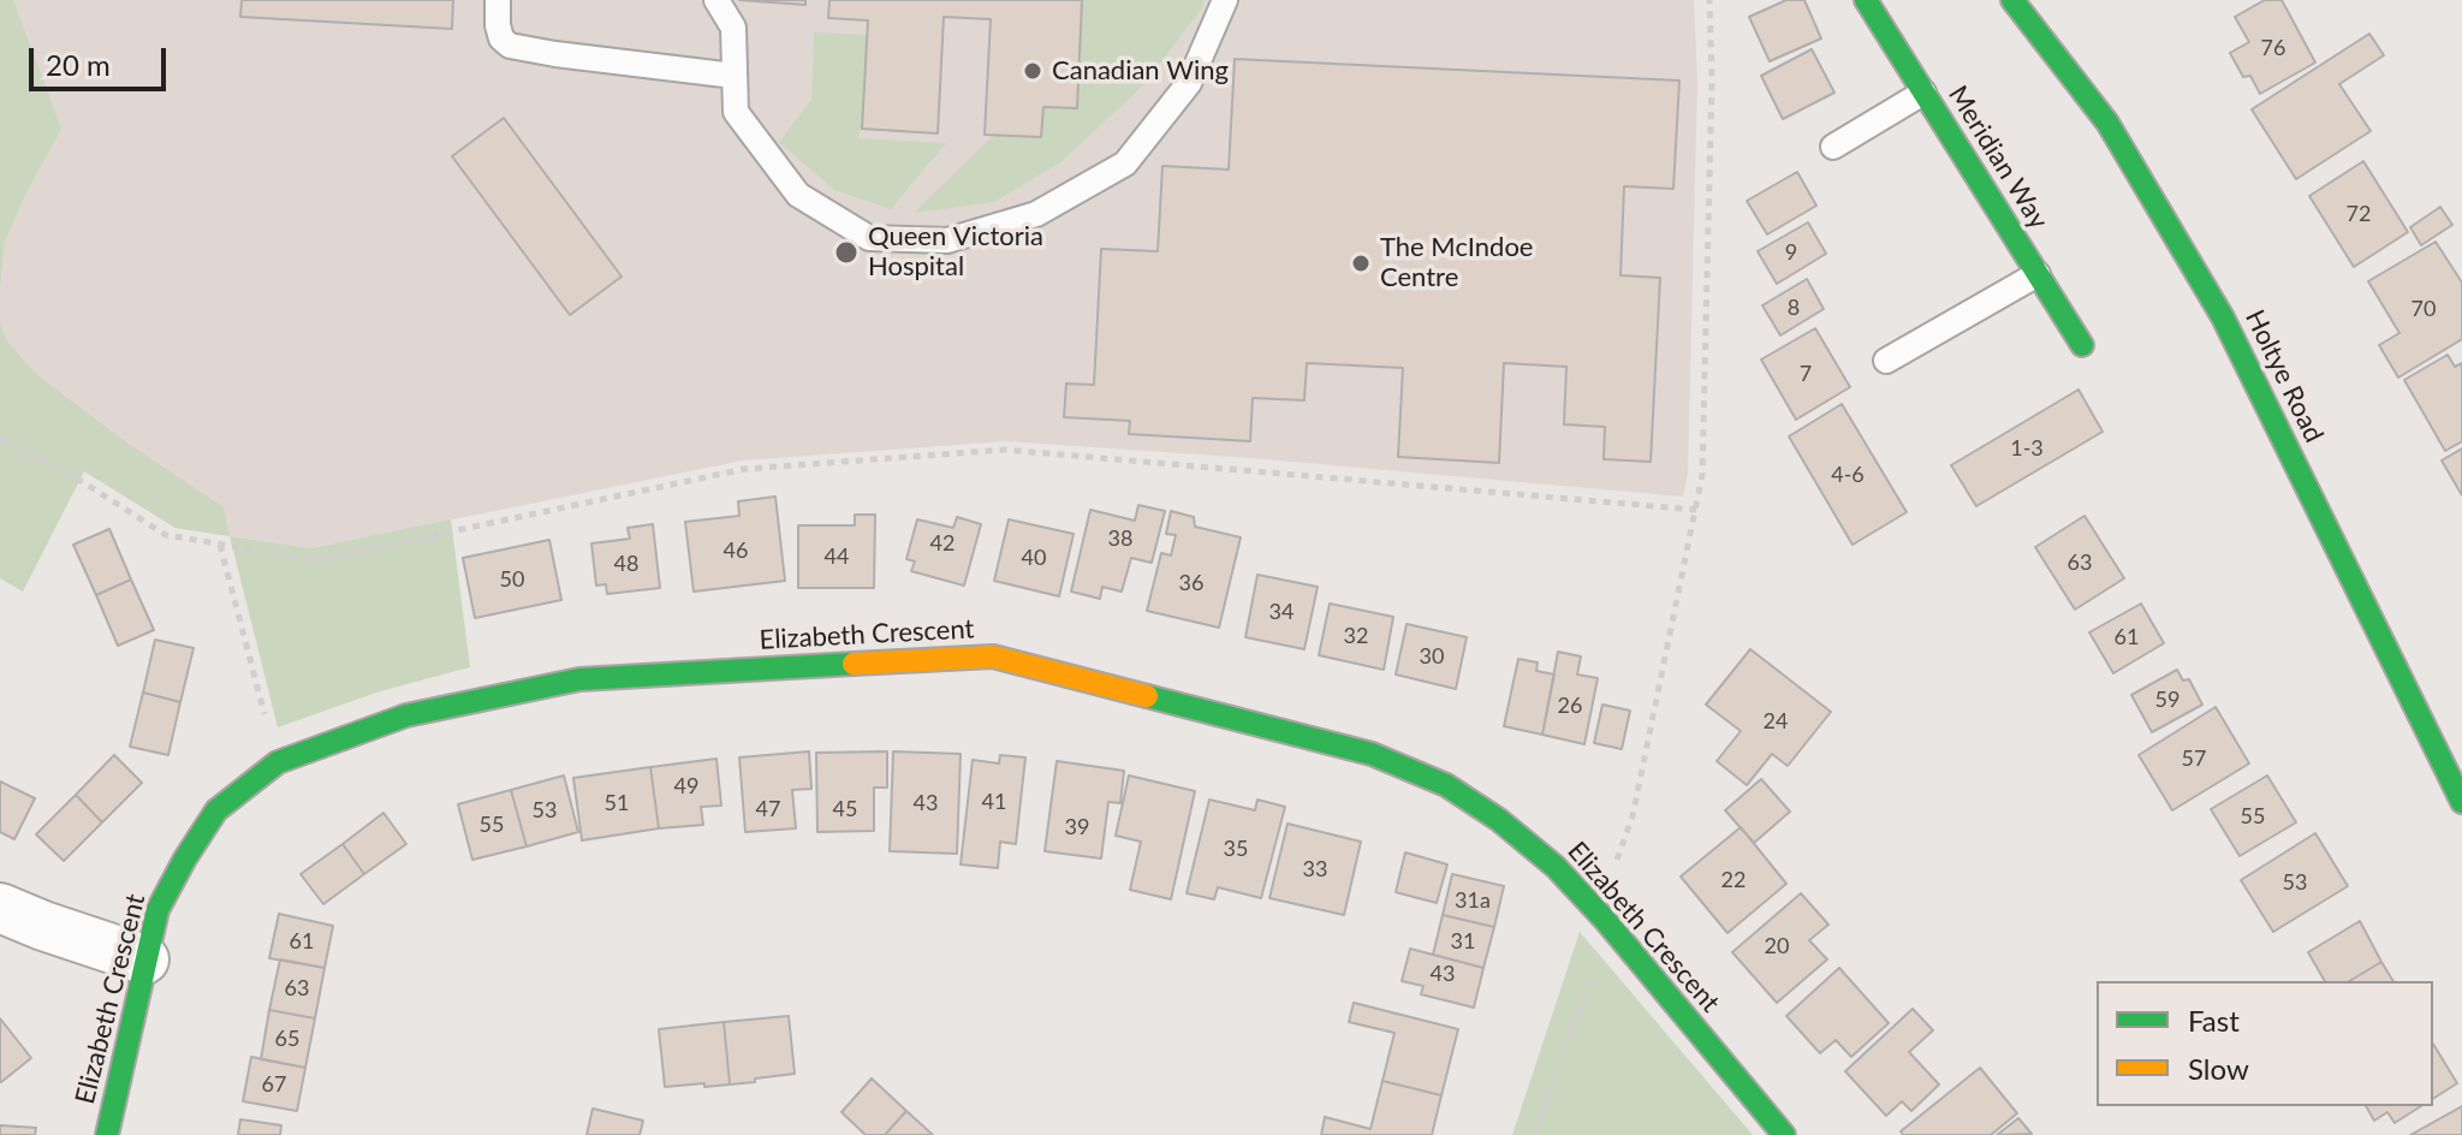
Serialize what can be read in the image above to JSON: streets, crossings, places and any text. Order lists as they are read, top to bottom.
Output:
{
  "streets": {
    "street": ["Meridian Way", "Holtye Road", "Elizabeth Crescent"]
  },
  "places": ["Canadian Wing", "Queen Victoria Hospital", "The McIndoe Centre"],
  "house_numbers": [
    "76",
    "72",
    "9",
    "8",
    "70",
    "7",
    "1-3",
    "4-6",
    "38",
    "42",
    "46",
    "44",
    "40",
    "63",
    "48",
    "50",
    "36",
    "34",
    "32",
    "61",
    "30",
    "59",
    "26",
    "24",
    "57",
    "49",
    "41",
    "51",
    "43",
    "47",
    "45",
    "53",
    "55",
    "55",
    "39",
    "35",
    "33",
    "22",
    "53",
    "31a",
    "61",
    "31",
    "20",
    "43",
    "63",
    "65",
    "67"
  ],
  "legend": ["Fast", "Slow"],
  "scale_bar": "20 m"
}
